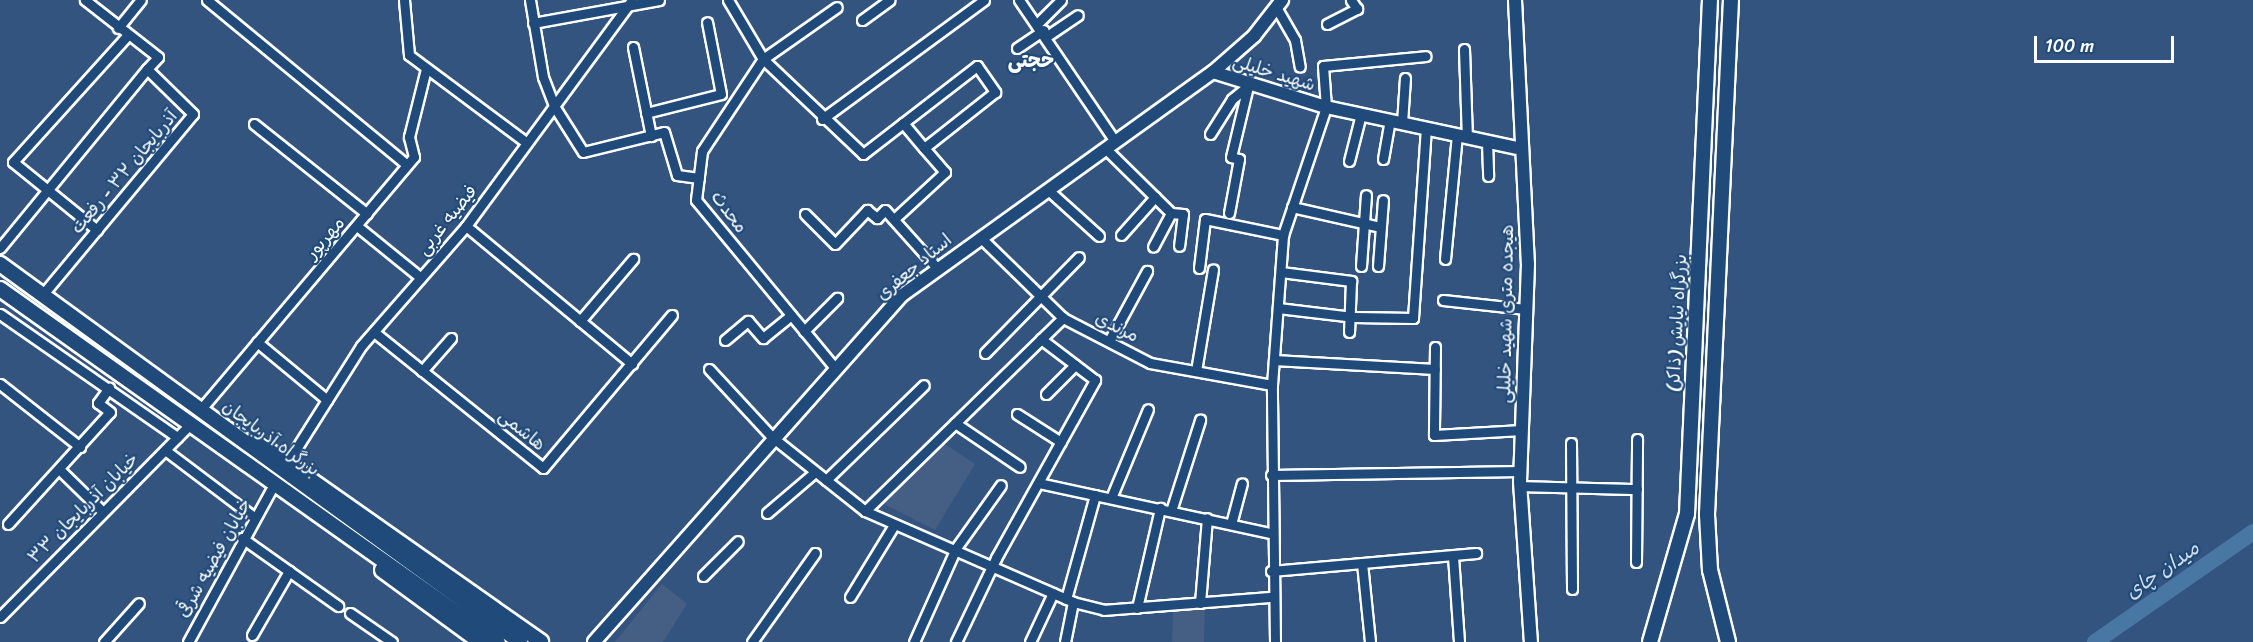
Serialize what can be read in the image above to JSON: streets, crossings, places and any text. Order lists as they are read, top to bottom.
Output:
{
  "streets": {
    "highway": ["بزرگراه نیایش (ذاکر)", "بزرگراه آذربایجان"],
    "main road": ["شهید خلیلی", "استاد جعفری", "هیجده متری شهید خلیلی"],
    "street": [
      "آذربایجان ۳۲ - رفعت",
      "محدث",
      "فیضیه غربی",
      "مهرپور",
      "مرندی",
      "هاشمی",
      "خیابان آذربایجان ۳۳",
      "خیابان فیضیه شرقی"
    ]
  },
  "crossings": [
    ["شهید خلیلی", "استاد جعفری"],
    ["آذربایجان ۳۲ - رفعت", "بزرگراه آذربایجان"],
    ["محدث", "استاد جعفری"],
    ["فیضیه غربی", "هاشمی"],
    ["مهرپور", "بزرگراه آذربایجان"],
    ["استاد جعفری", "مرندی"],
    ["بزرگراه آذربایجان", "خیابان آذربایجان ۳۳"]
  ],
  "districts": ["حجتی"],
  "water": ["میدان چای"],
  "scale_bar": "100 m"
}
